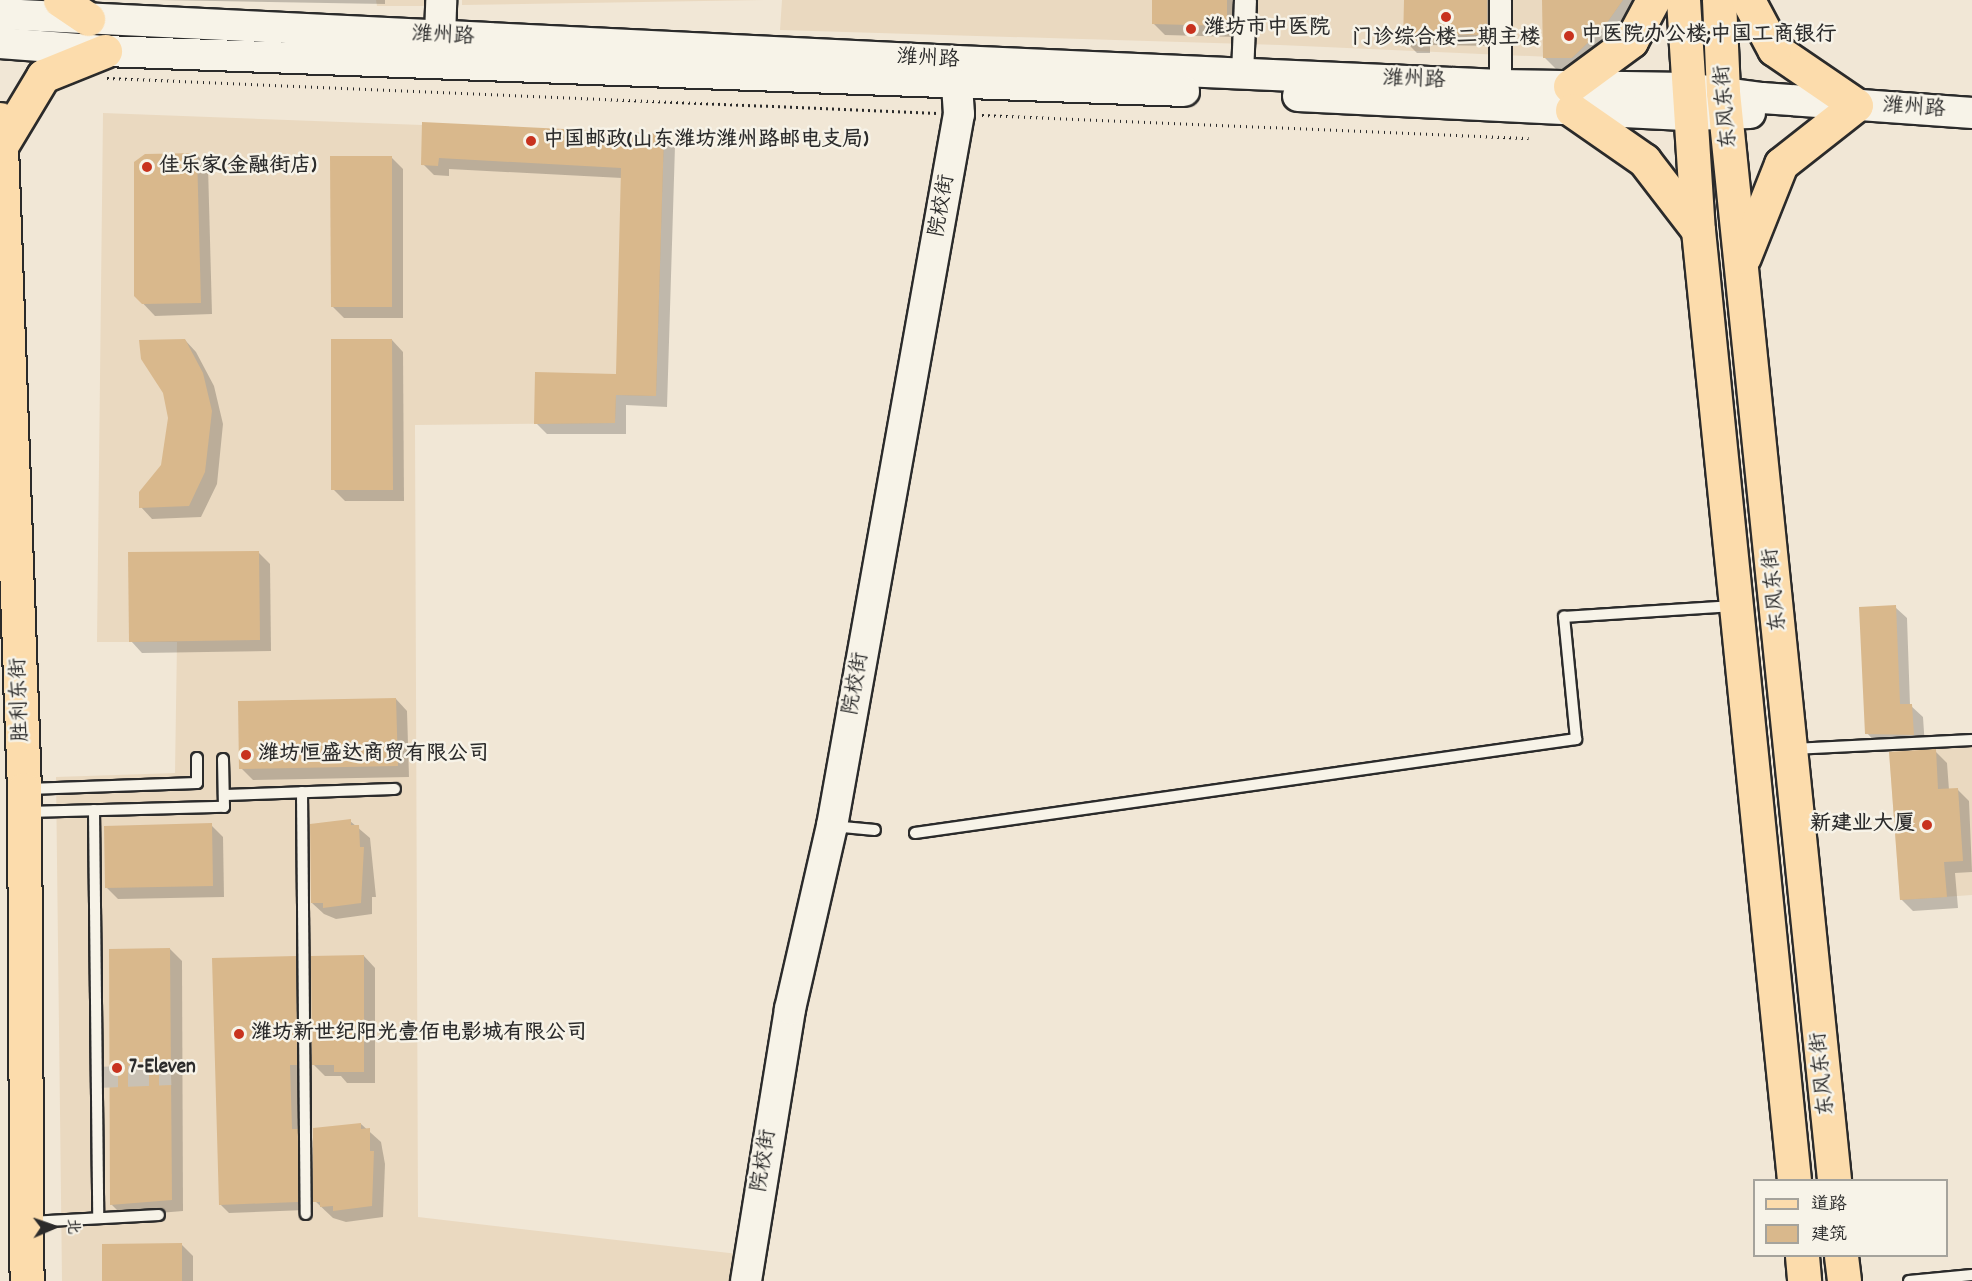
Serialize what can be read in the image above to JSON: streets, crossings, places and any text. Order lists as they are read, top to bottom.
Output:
{
  "streets": {
    "main road": [
      "潍州路",
      "东风东街",
      "院校街",
      "胜利东街"
    ]
  },
  "crossings": [
    ["潍州路", "东风东街"],
    ["潍州路", "院校街"]
  ],
  "places": [
    "门诊综合楼二期主楼",
    "潍坊市中医院",
    "中医院办公楼;中国工商银行",
    "中国邮政(山东潍坊潍州路邮电支局)",
    "佳乐家(金融街店)",
    "潍坊恒盛达商贸有限公司",
    "新建业大厦",
    "潍坊新世纪阳光壹佰电影城有限公司",
    "7-Eleven"
  ],
  "legend": ["道路", "建筑"],
  "north": "right"
}
